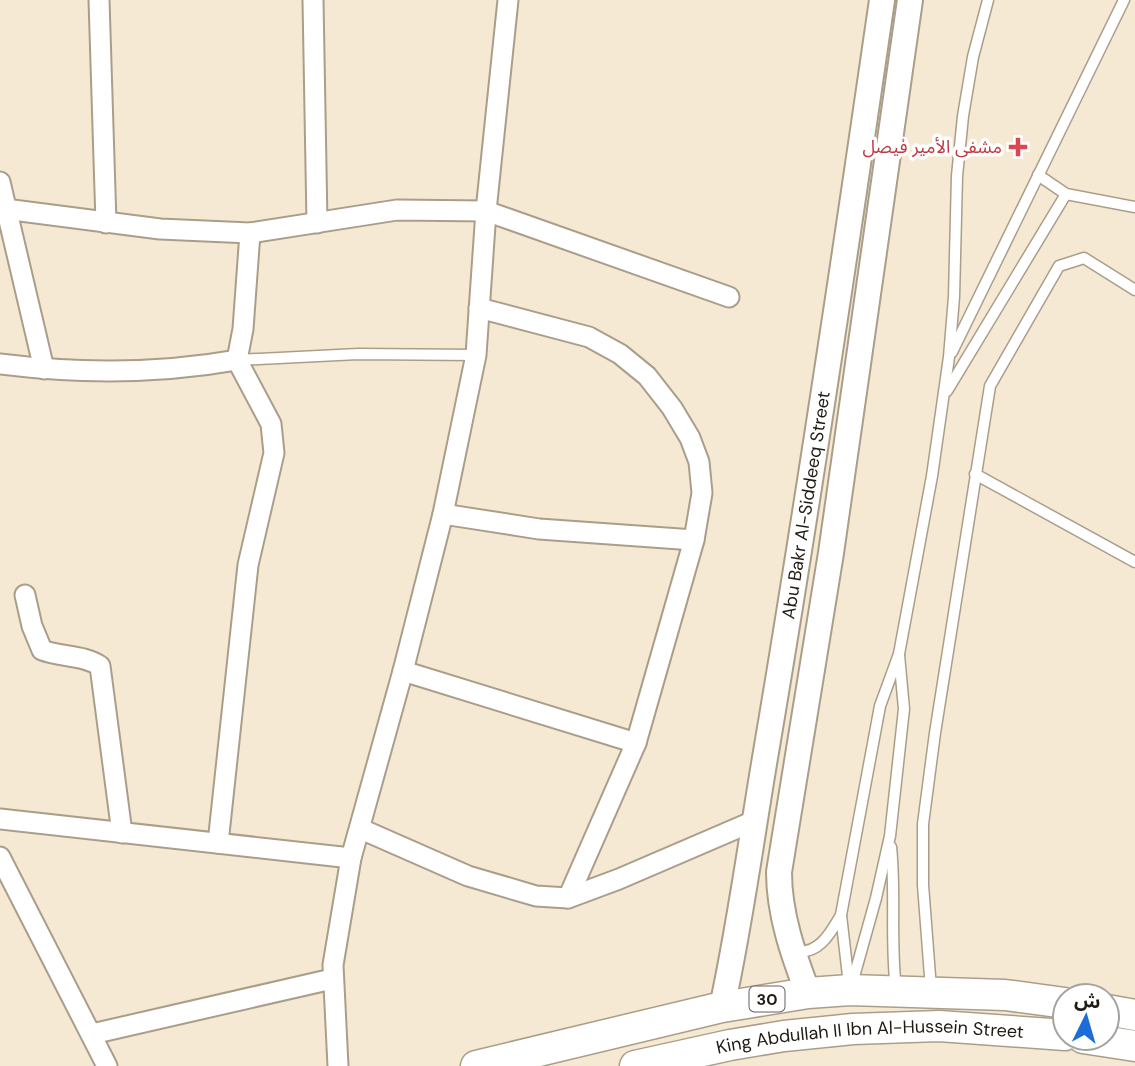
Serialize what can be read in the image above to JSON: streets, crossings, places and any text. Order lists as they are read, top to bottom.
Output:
{
  "streets": {
    "main road": ["30", "King Abdullah II Ibn Al-Hussein Street"],
    "street": ["Abu Bakr Al-Siddeeq Street"]
  },
  "crossings": [
    ["Abu Bakr Al-Siddeeq Street", "King Abdullah II Ibn Al-Hussein Street"]
  ],
  "places": {
    "health": ["مشفى الأمير فيصل"]
  },
  "north": "top"
}
